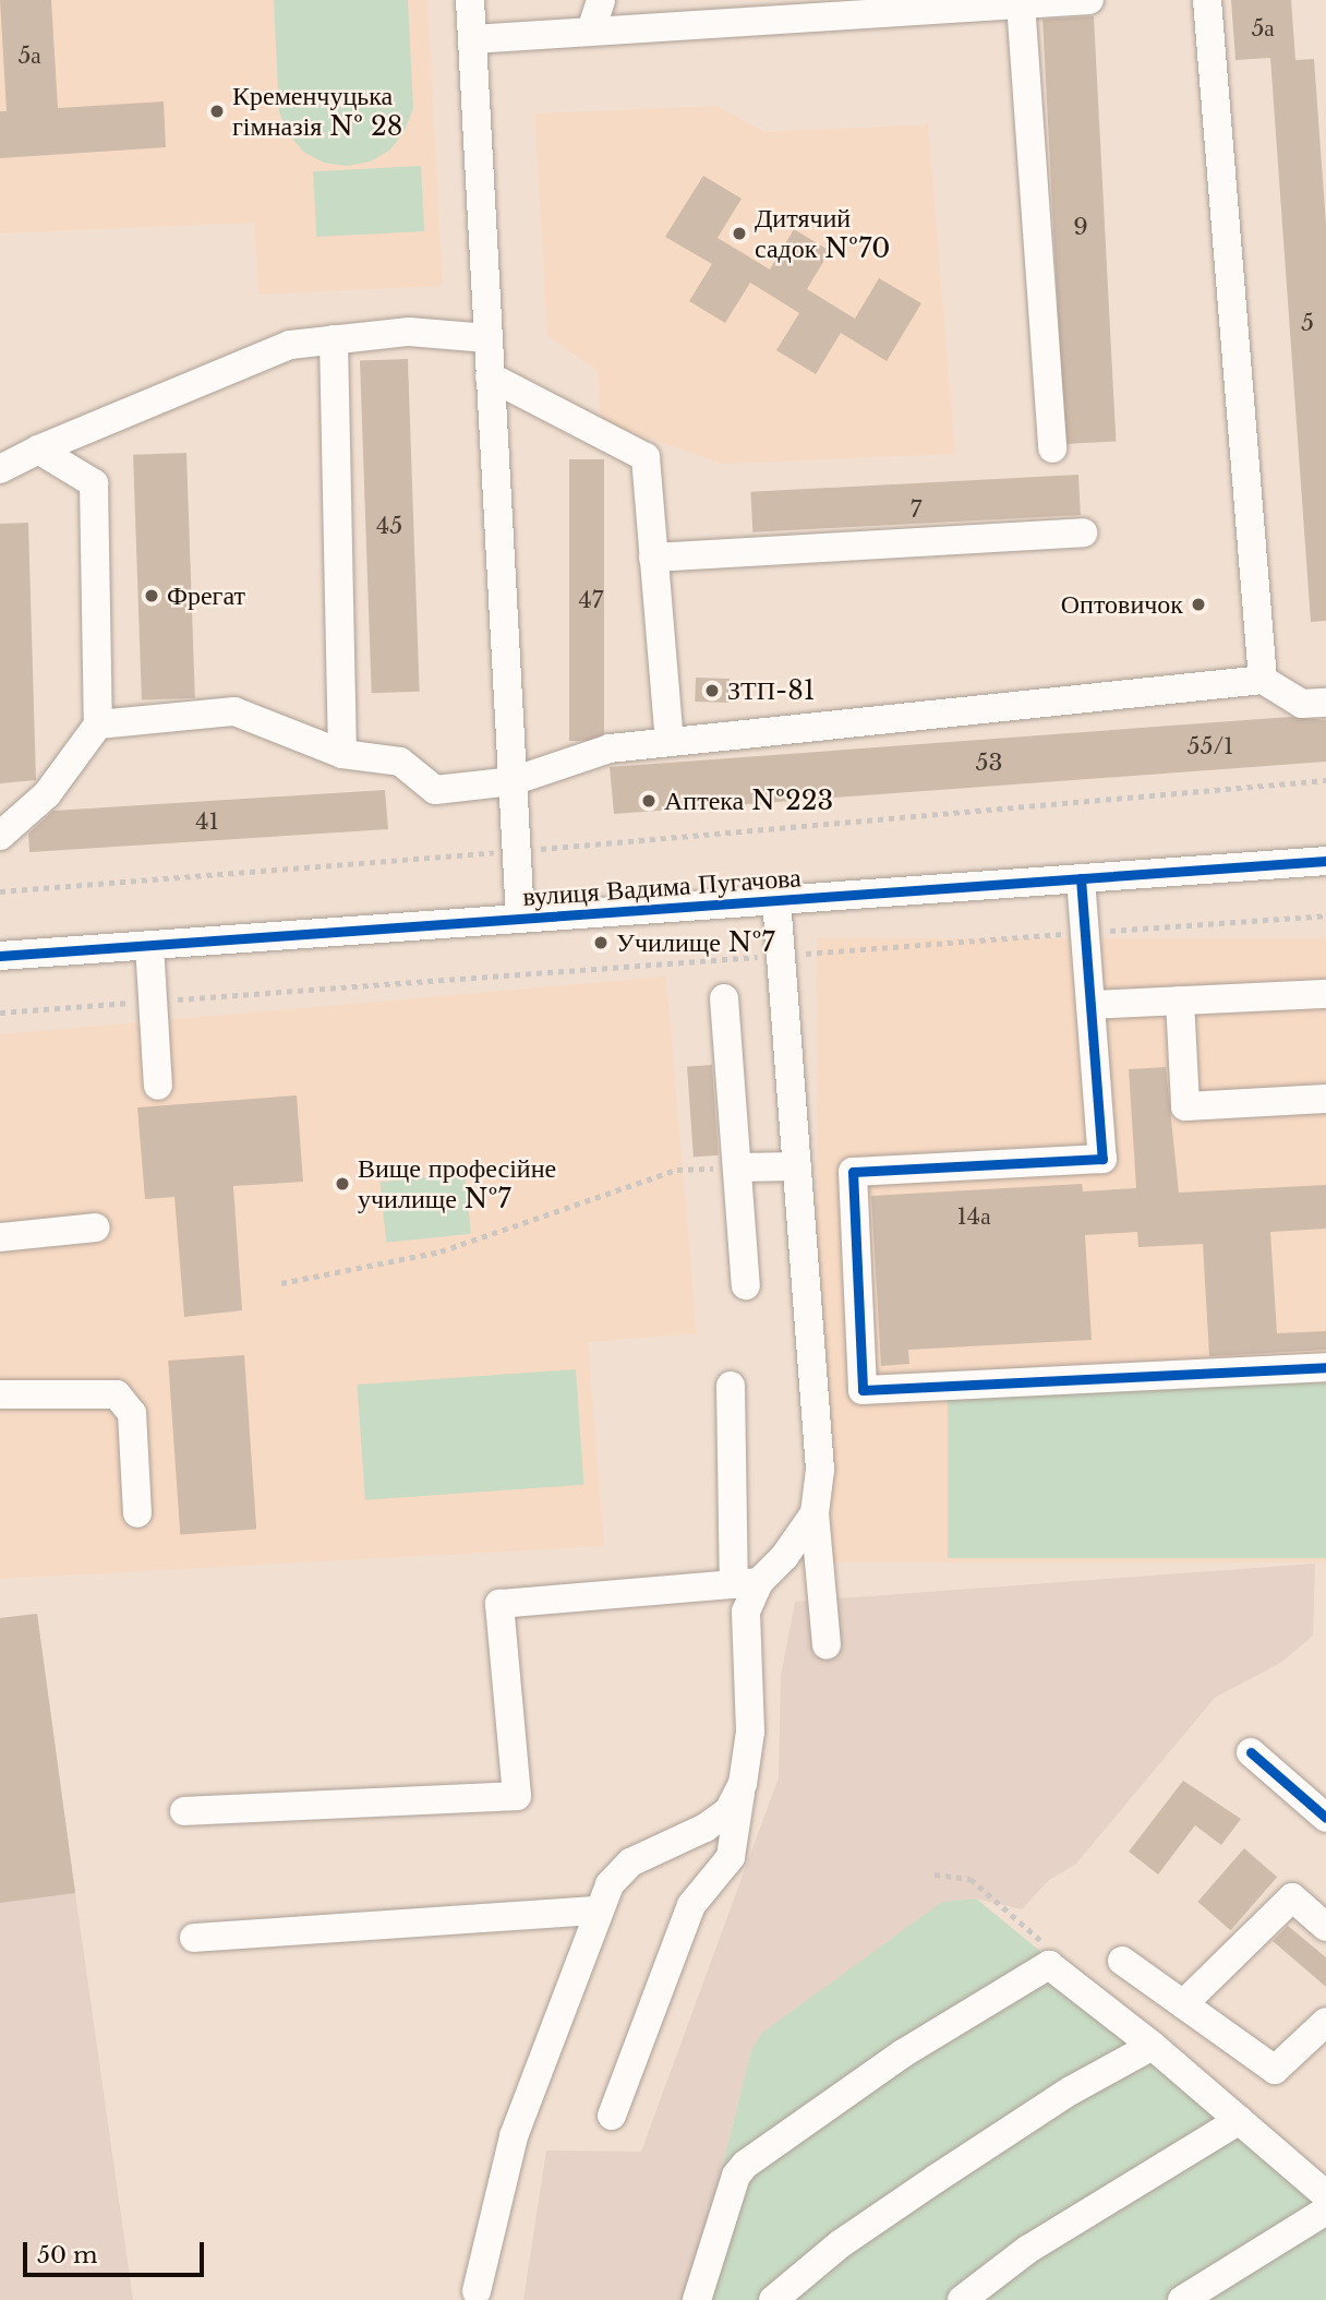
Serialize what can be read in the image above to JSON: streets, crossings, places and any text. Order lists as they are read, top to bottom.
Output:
{
  "streets": {
    "street": ["вулиця Вадима Пугачова"]
  },
  "places": [
    "Кременчуцька гімназія № 28",
    "Дитячий садок №70",
    "Фрегат",
    "Оптовичок",
    "ЗТП-81",
    "Аптека №223",
    "Училище №7",
    "Вище професійне училище №7"
  ],
  "house_numbers": [
    "5а",
    "5а",
    "9",
    "5",
    "7",
    "45",
    "47",
    "55/1",
    "53",
    "41",
    "14а"
  ],
  "scale_bar": "50 m"
}
